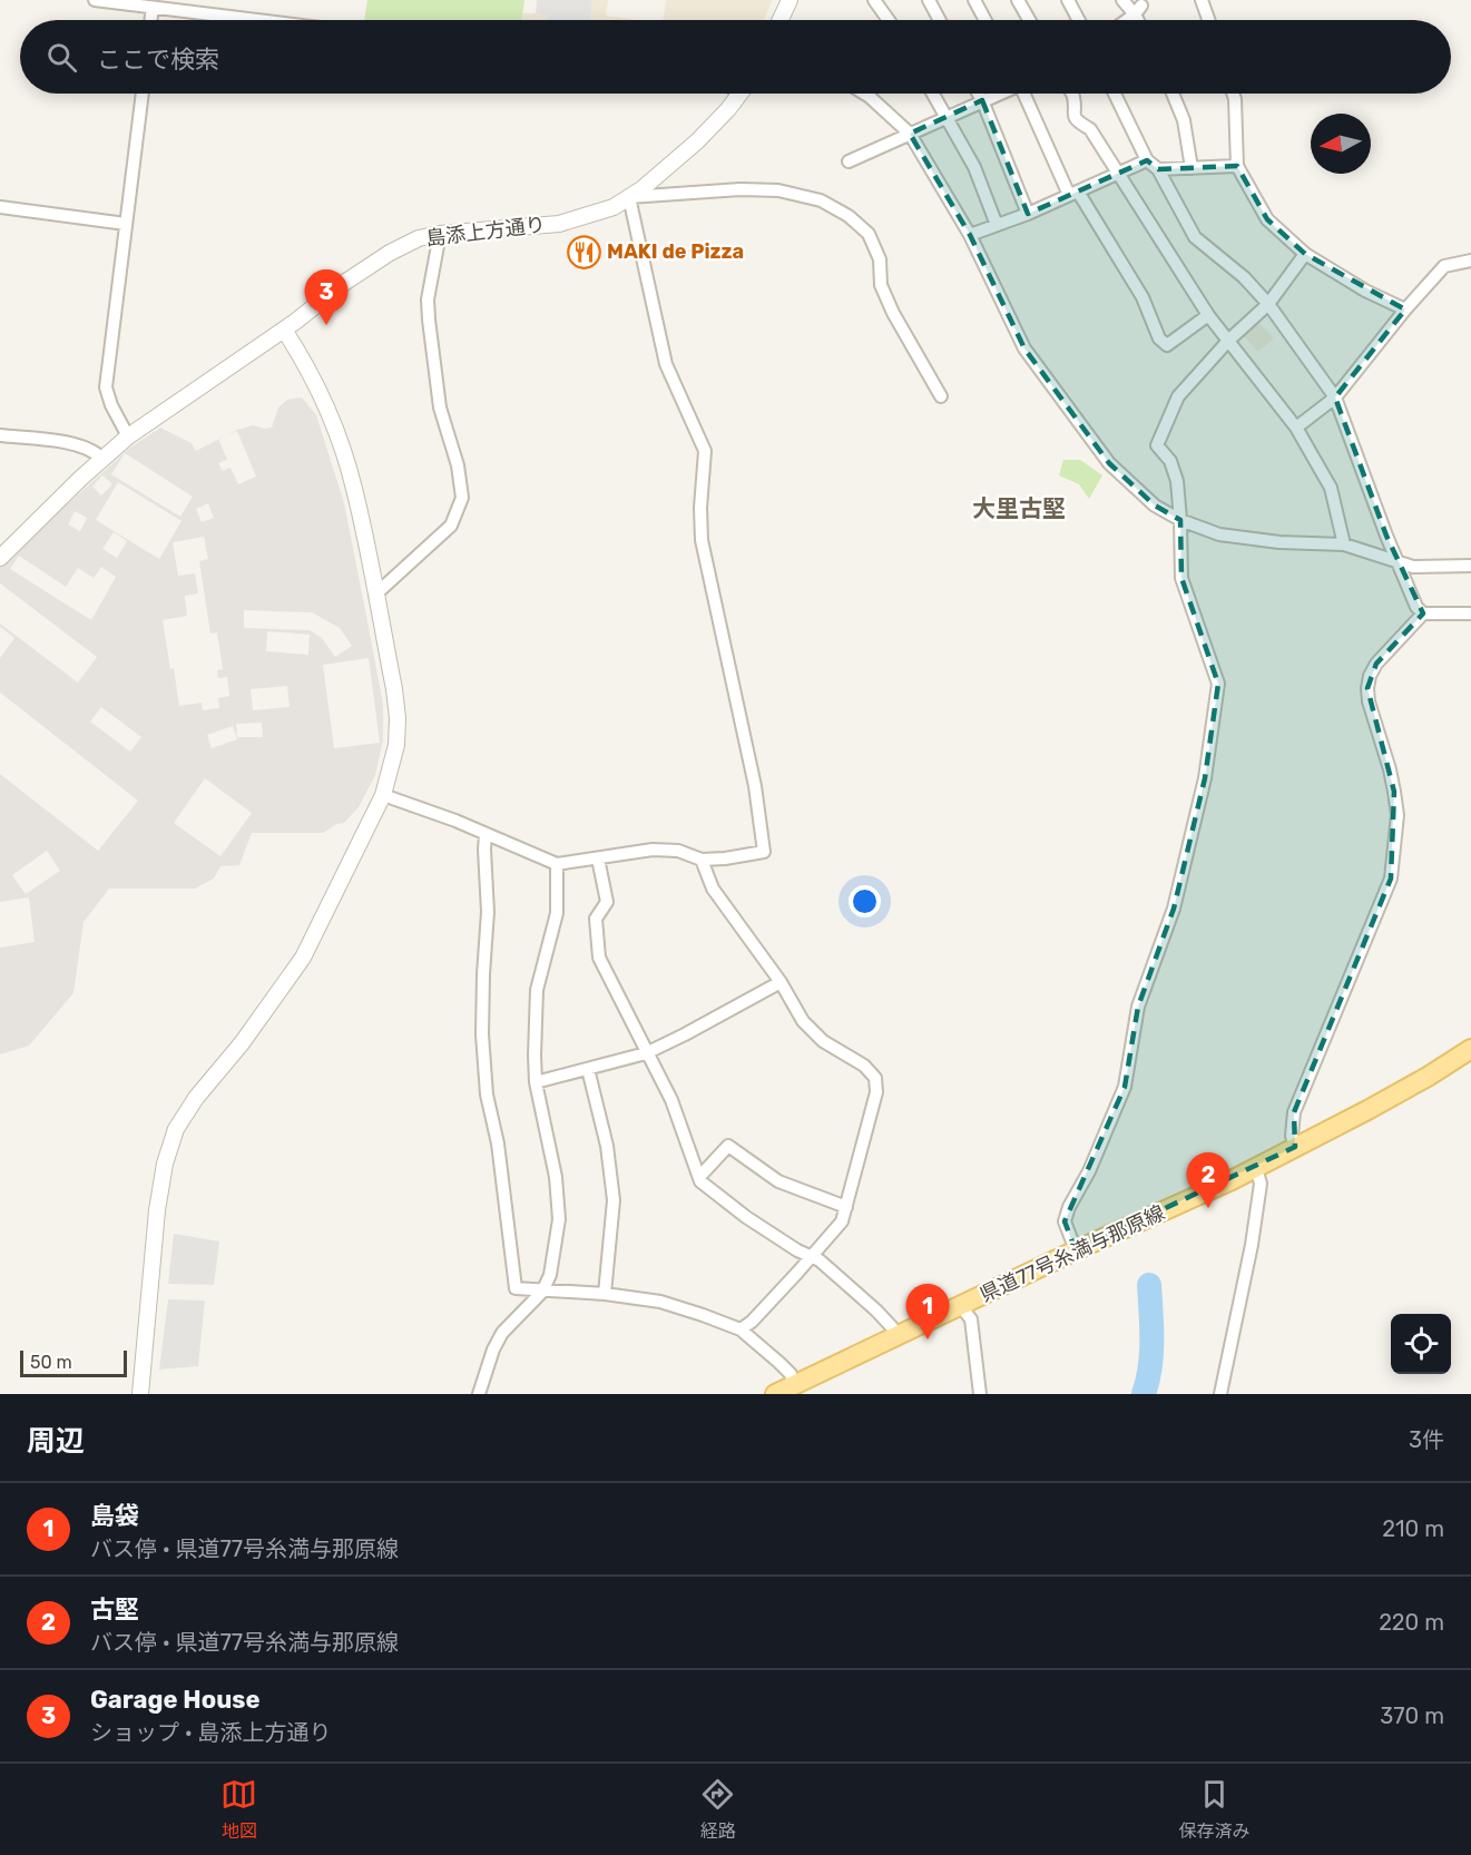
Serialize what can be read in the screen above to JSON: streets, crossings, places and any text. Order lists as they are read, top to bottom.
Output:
{
  "streets": {
    "main road": ["県道77号糸満与那原線"],
    "street": ["島添上方通り"]
  },
  "districts": ["大里古堅"],
  "places": {
    "restaurant": ["MAKI de Pizza"]
  },
  "scale_bar": "50 m",
  "north": "left",
  "page": {
    "search": "ここで検索",
    "pins": ["3", "2", "1"],
    "scale": "50 m",
    "heading": ["周辺", "3件"],
    "list": [
      {
        "mark": "1",
        "name": "島袋",
        "note": "バス停 · 県道77号糸満与那原線",
        "value": "210 m"
      },
      {
        "mark": "2",
        "name": "古堅",
        "note": "バス停 · 県道77号糸満与那原線",
        "value": "220 m"
      },
      {
        "mark": "3",
        "name": "Garage House",
        "note": "ショップ · 島添上方通り",
        "value": "370 m"
      }
    ],
    "nav": ["地図", "経路", "保存済み"]
  }
}
